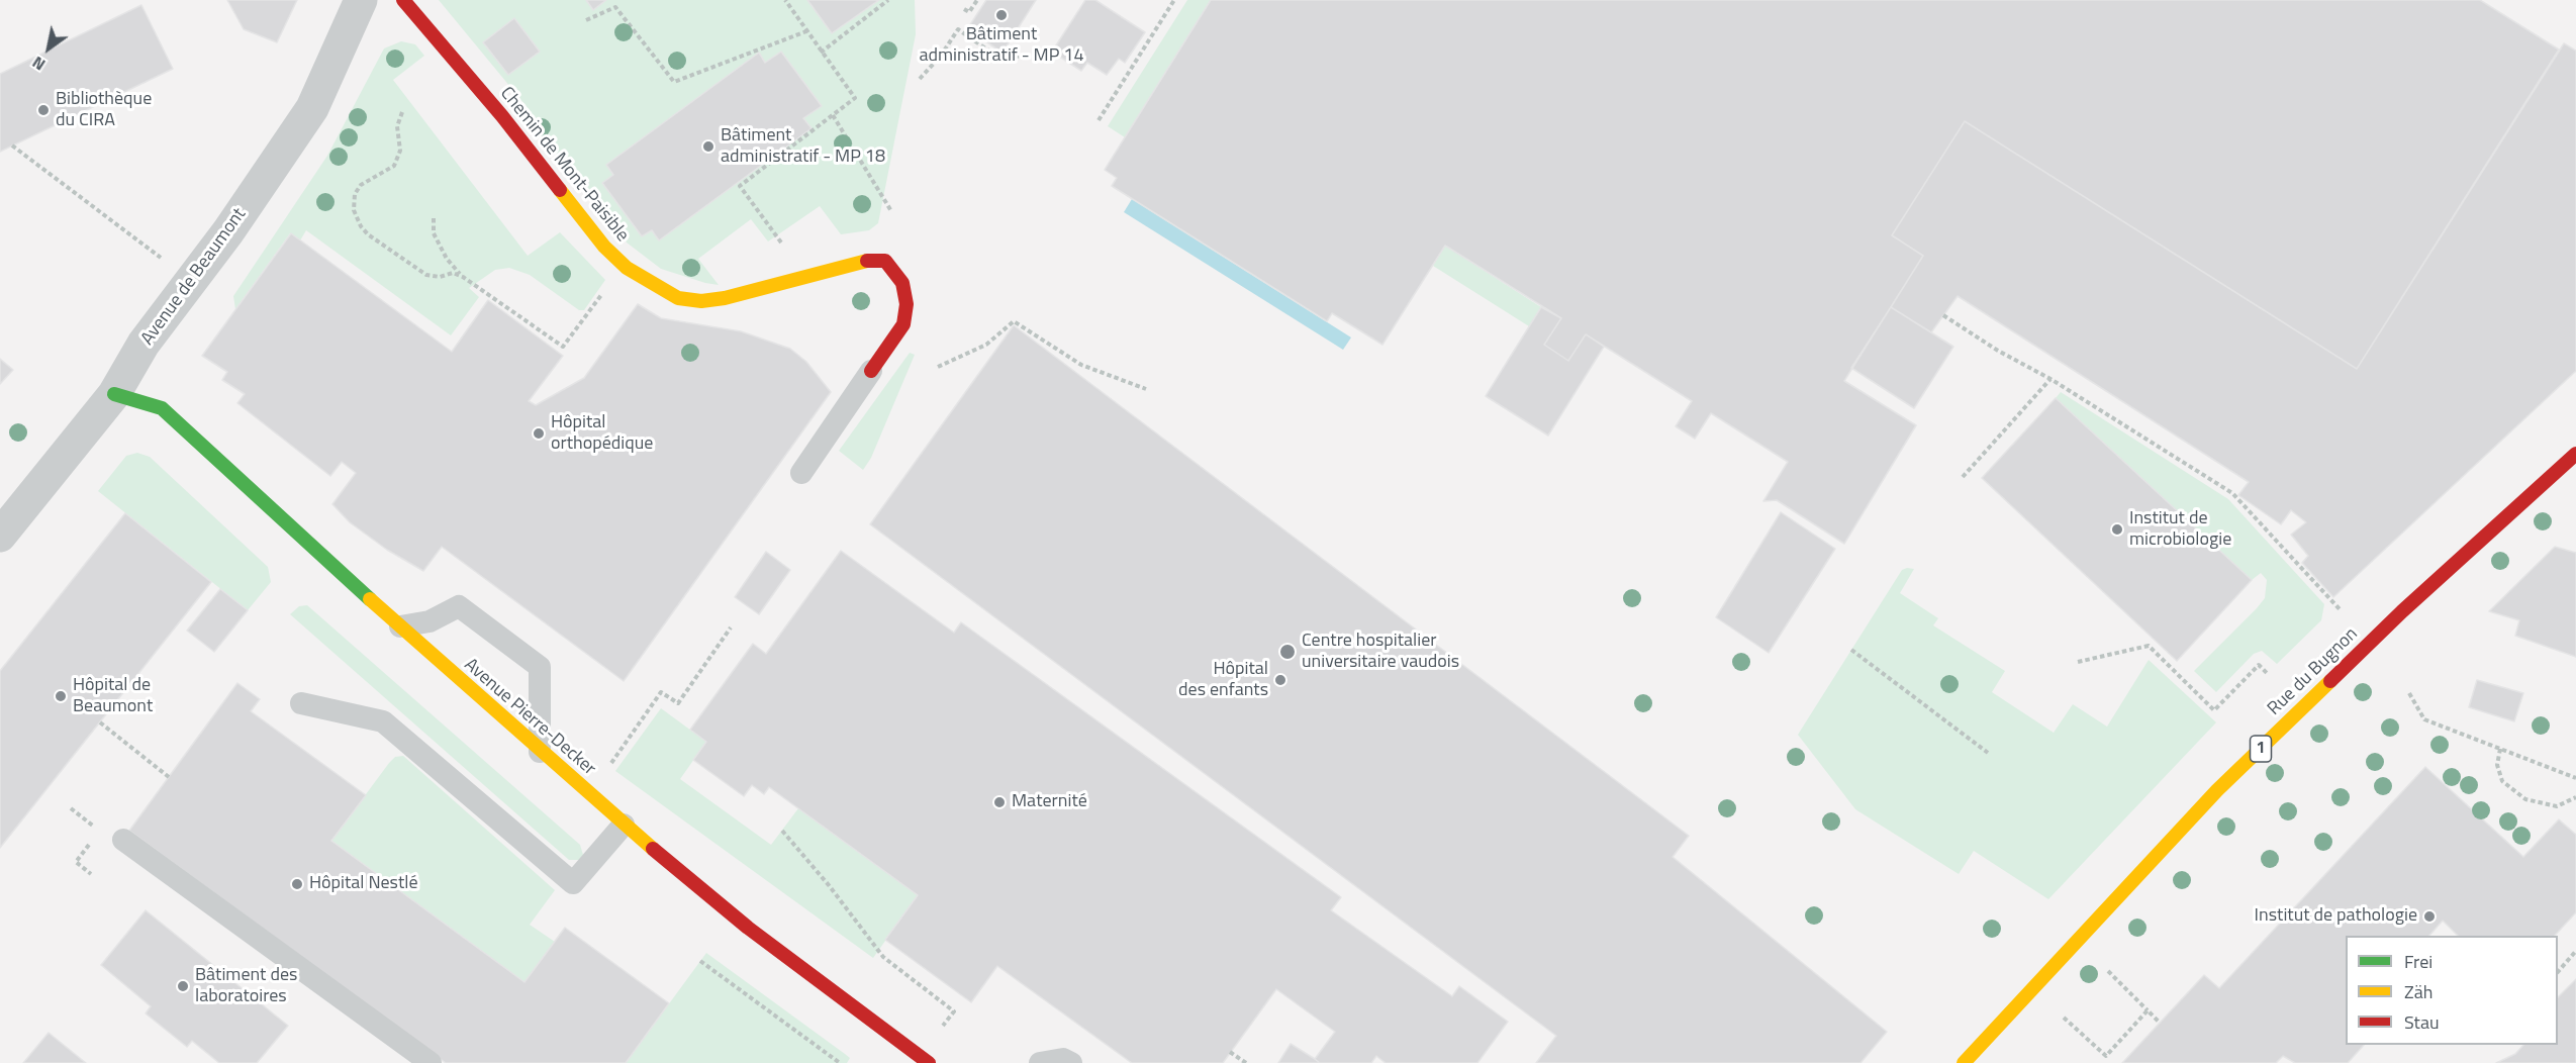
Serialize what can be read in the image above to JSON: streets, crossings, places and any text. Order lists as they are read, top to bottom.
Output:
{
  "streets": {
    "street": [
      "Chemin de Mont-Paisible",
      "Avenue de Beaumont",
      "Rue du Bugnon",
      "Avenue Pierre-Decker",
      "1"
    ]
  },
  "crossings": [
    ["Avenue de Beaumont", "Avenue Pierre-Decker"]
  ],
  "places": [
    "Bâtiment administratif - MP 14",
    "Bibliothèque du CIRA",
    "Bâtiment administratif - MP 18",
    "Hôpital orthopédique",
    "Institut de microbiologie",
    "Centre hospitalier universitaire vaudois",
    "Hôpital des enfants",
    "Hôpital de Beaumont",
    "Maternité",
    "Hôpital Nestlé",
    "Institut de pathologie",
    "Bâtiment des laboratoires"
  ],
  "legend": ["Frei", "Zäh", "Stau"],
  "north": "bottom left"
}
